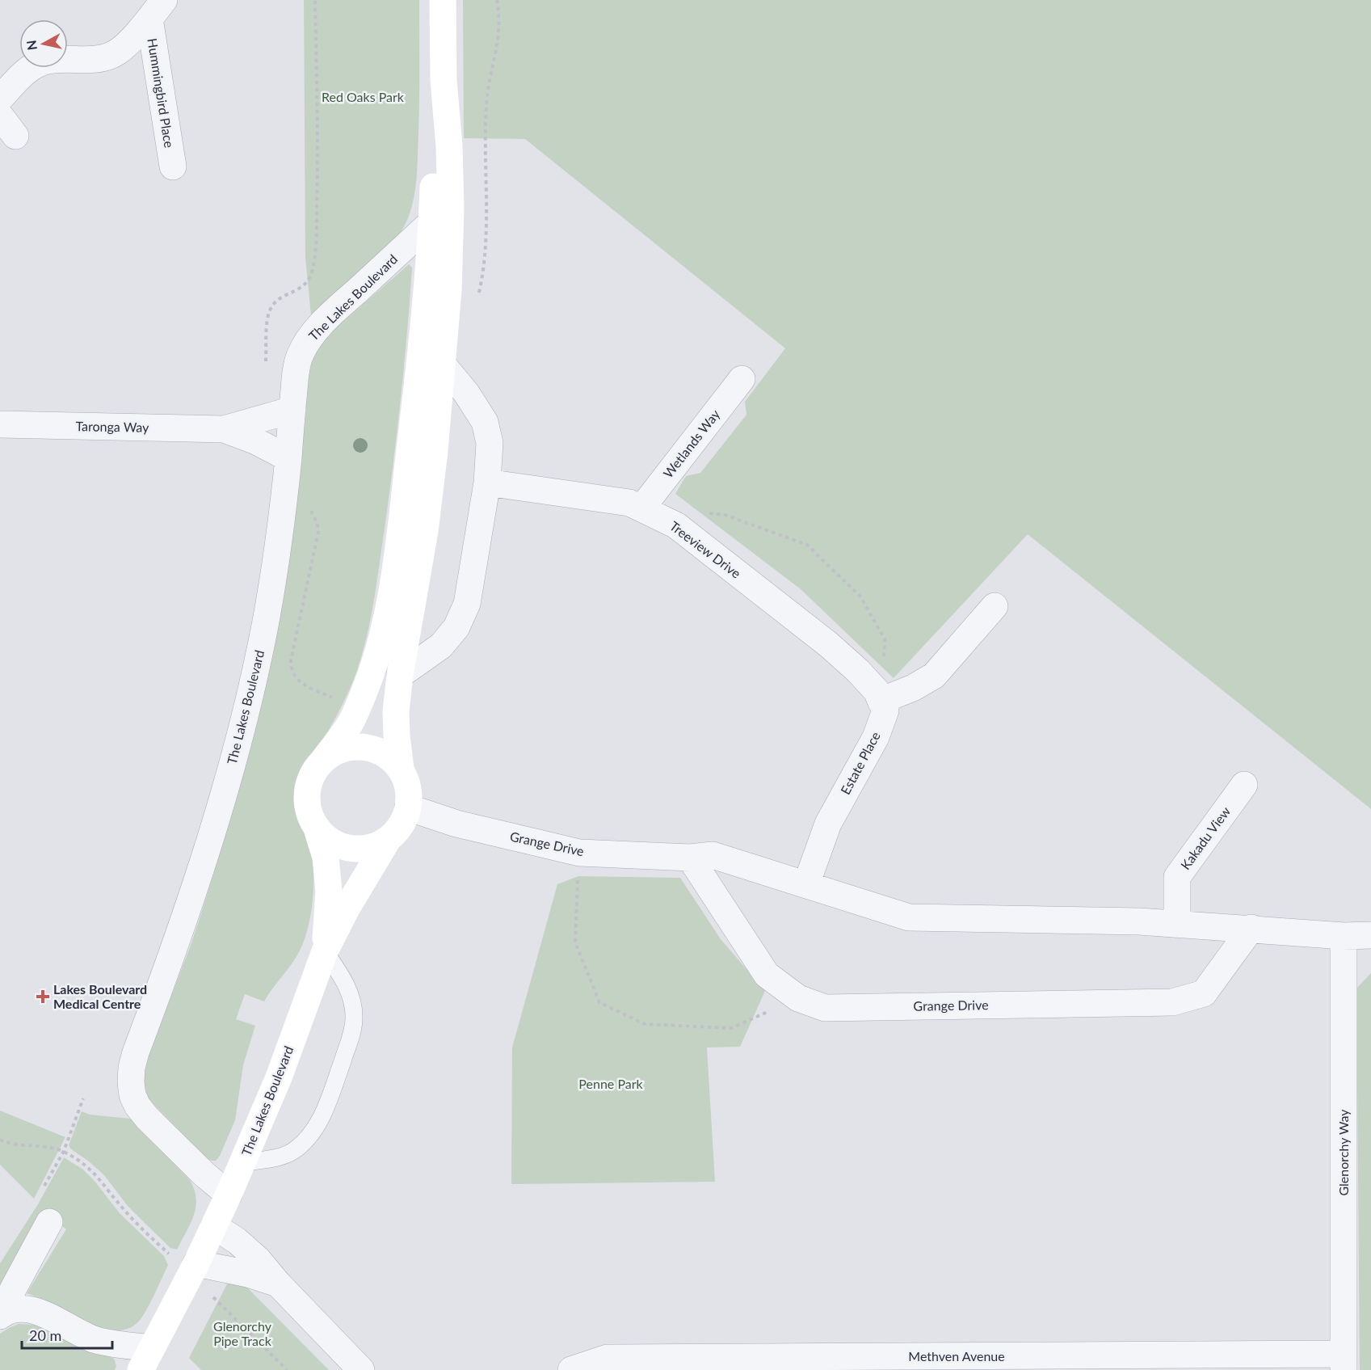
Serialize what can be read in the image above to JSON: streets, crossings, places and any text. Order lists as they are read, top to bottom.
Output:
{
  "streets": {
    "street": [
      "Hummingbird Place",
      "The Lakes Boulevard",
      "Taronga Way",
      "Wetlands Way",
      "Treeview Drive",
      "Estate Place",
      "Kakadu View",
      "Grange Drive",
      "Glenorchy Way",
      "Methven Avenue"
    ]
  },
  "crossings": [
    ["The Lakes Boulevard", "Taronga Way"],
    ["The Lakes Boulevard", "Grange Drive"],
    ["Wetlands Way", "Treeview Drive"],
    ["Treeview Drive", "Estate Place"],
    ["Estate Place", "Grange Drive"],
    ["Kakadu View", "Grange Drive"],
    ["Grange Drive", "Glenorchy Way"],
    ["Glenorchy Way", "Methven Avenue"]
  ],
  "parks": ["Red Oaks Park", "Penne Park", "Glenorchy Pipe Track"],
  "places": {
    "health": ["Lakes Boulevard Medical Centre"]
  },
  "scale_bar": "20 m",
  "north": "left"
}
